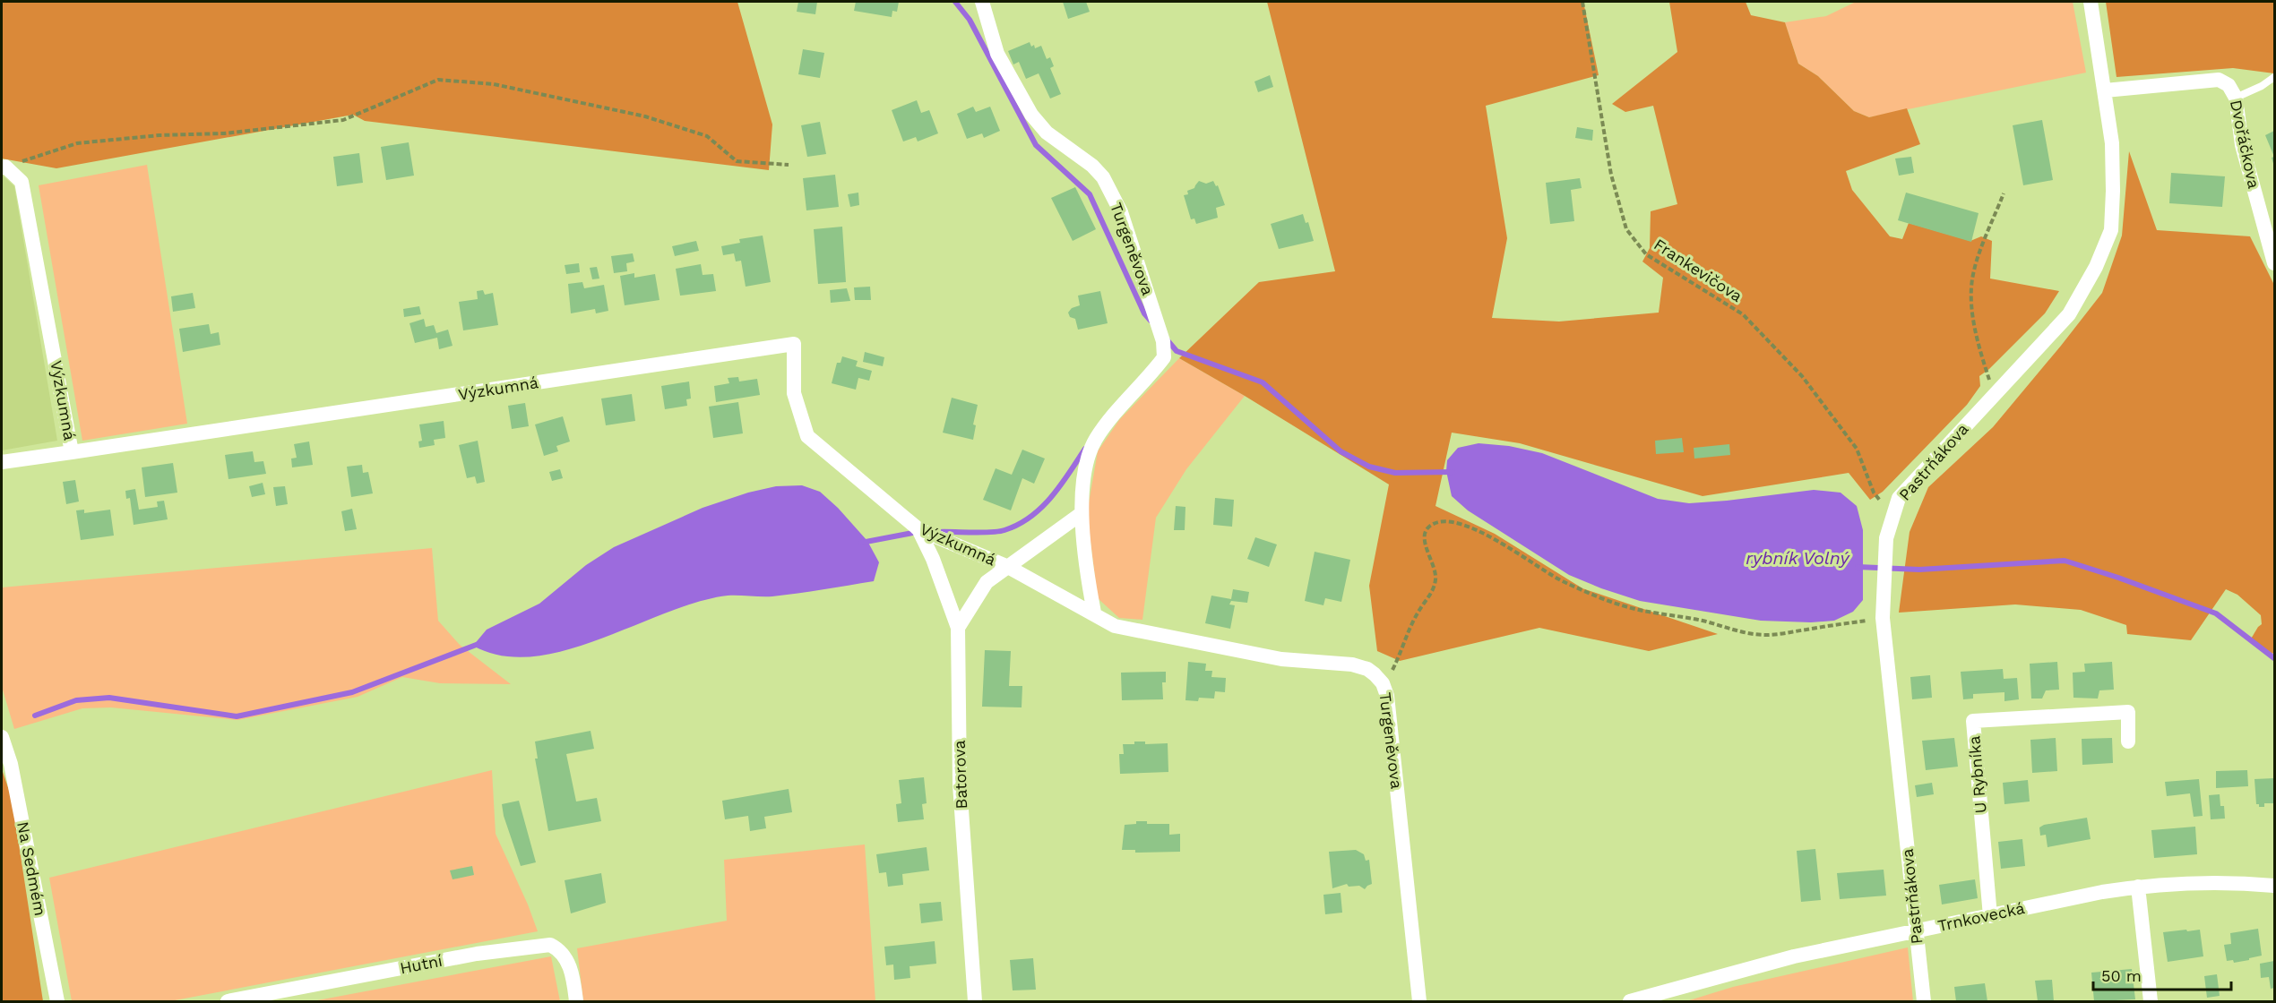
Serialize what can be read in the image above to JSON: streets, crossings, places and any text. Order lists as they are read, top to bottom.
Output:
{
  "streets": {
    "street": [
      "Dvořáčkova",
      "Turgeněvova",
      "Výzkumná",
      "Pastrňákova",
      "Batorova",
      "U Rybníka",
      "Na Sedmém",
      "Trnkovecká",
      "Hutní"
    ],
    "path": ["Frankevičova"]
  },
  "crossings": [
    ["Dvořáčkova", "Pastrňákova"],
    ["Turgeněvova", "Výzkumná"],
    ["Frankevičova", "Pastrňákova"],
    ["Pastrňákova", "Trnkovecká"],
    ["U Rybníka", "Trnkovecká"]
  ],
  "water": ["rybník Volný"],
  "scale_bar": "50 m"
}
